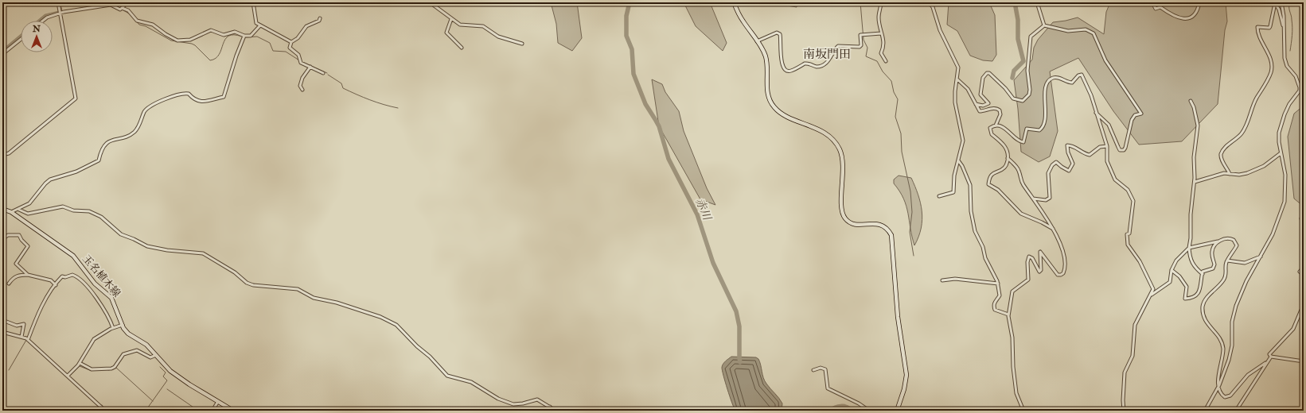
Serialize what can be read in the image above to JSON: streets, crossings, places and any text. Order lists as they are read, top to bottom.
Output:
{
  "streets": {
    "street": ["玉名植木線"]
  },
  "districts": ["南坂門田"],
  "water": ["赤川"],
  "north": "top"
}
